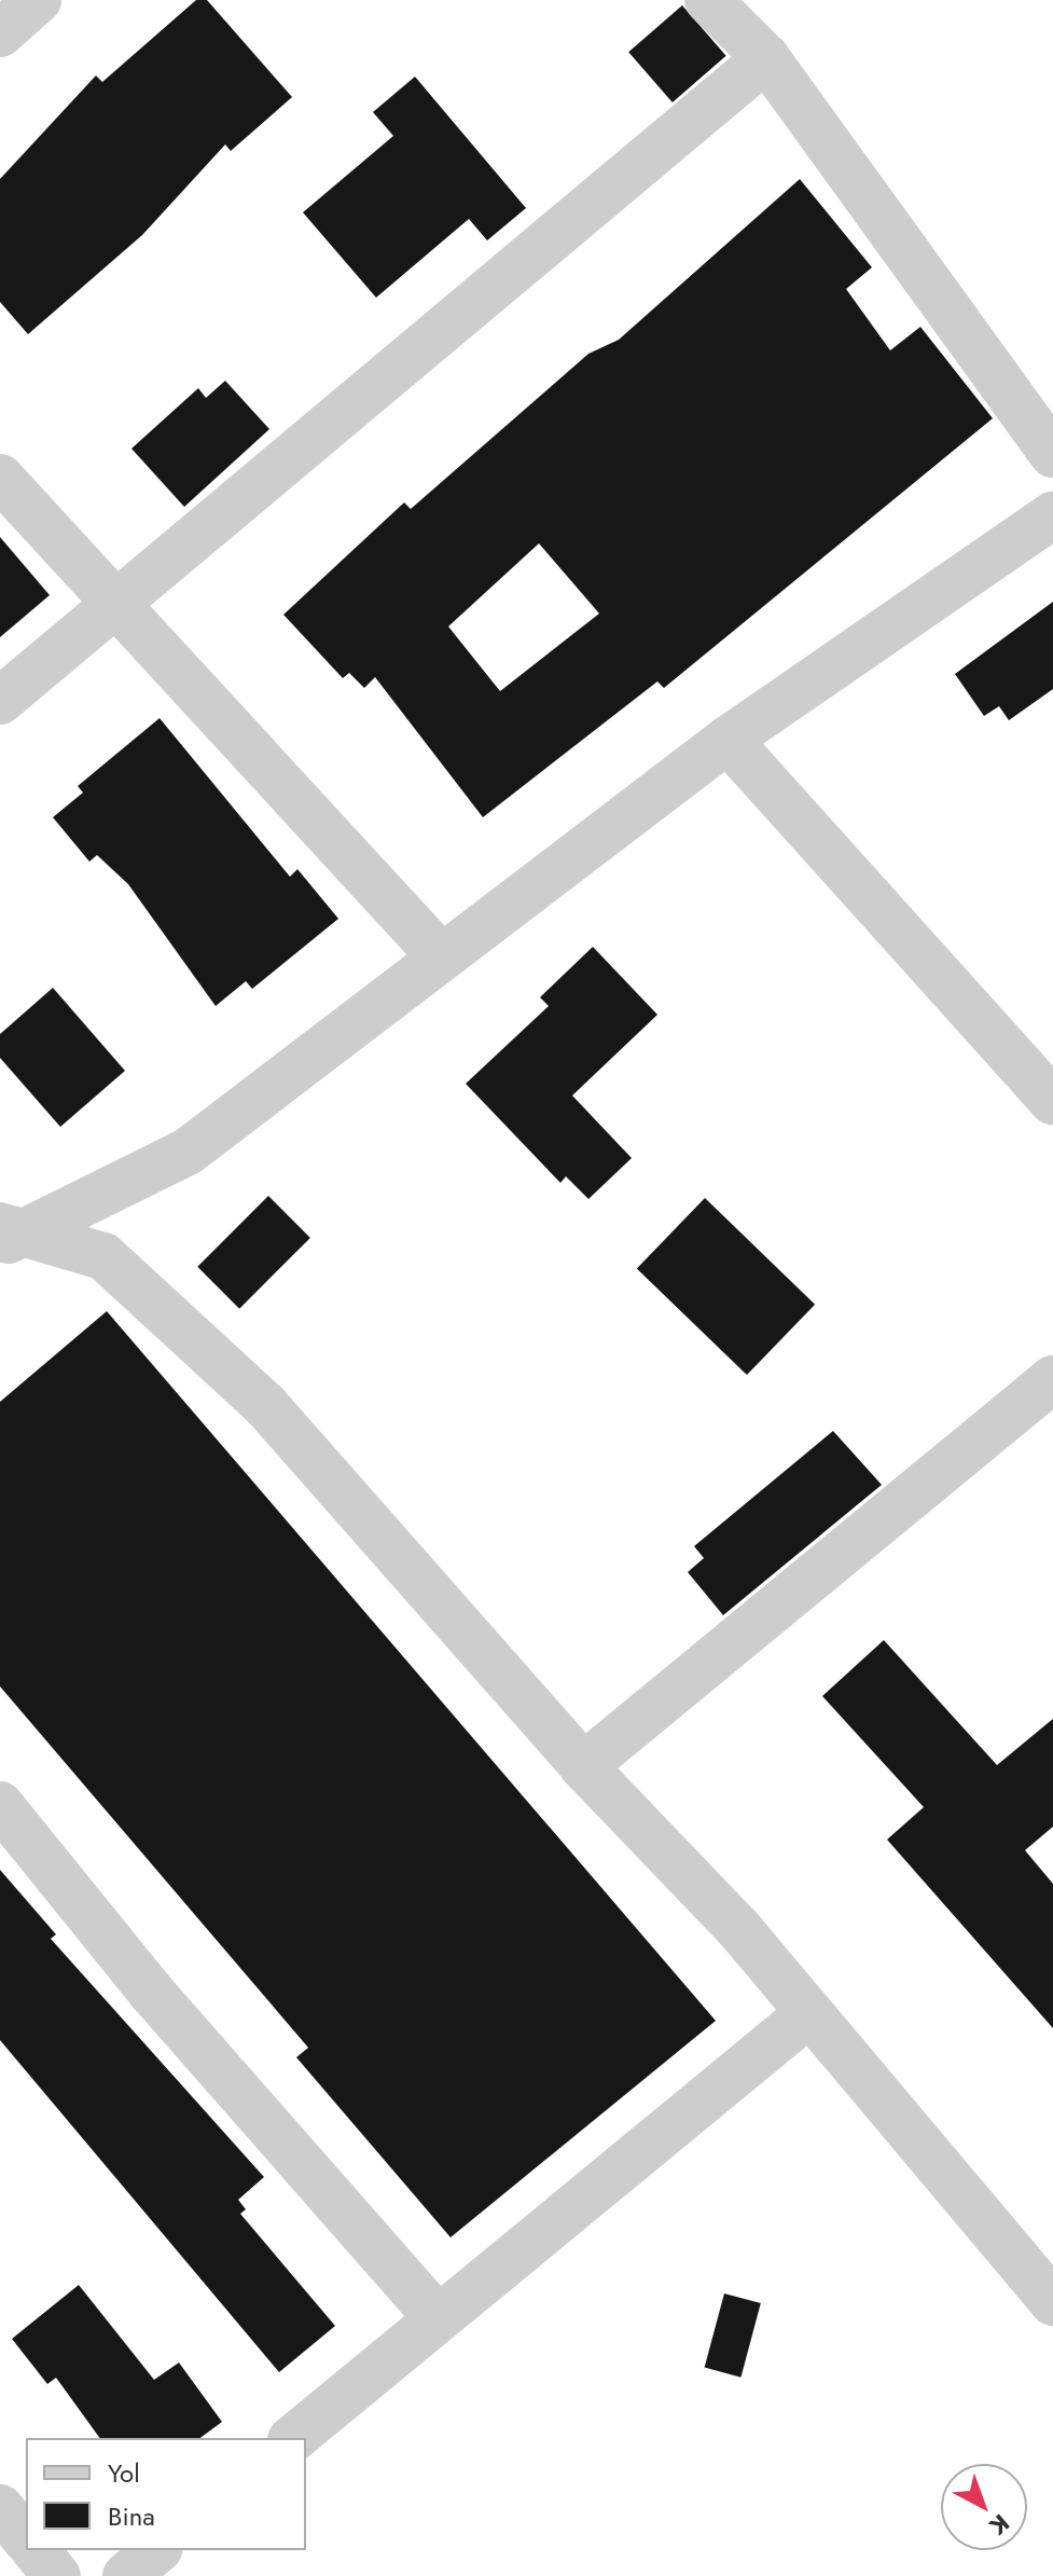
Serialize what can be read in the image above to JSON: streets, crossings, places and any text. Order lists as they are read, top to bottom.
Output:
{
  "legend": ["Yol", "Bina"],
  "north": "bottom right"
}
